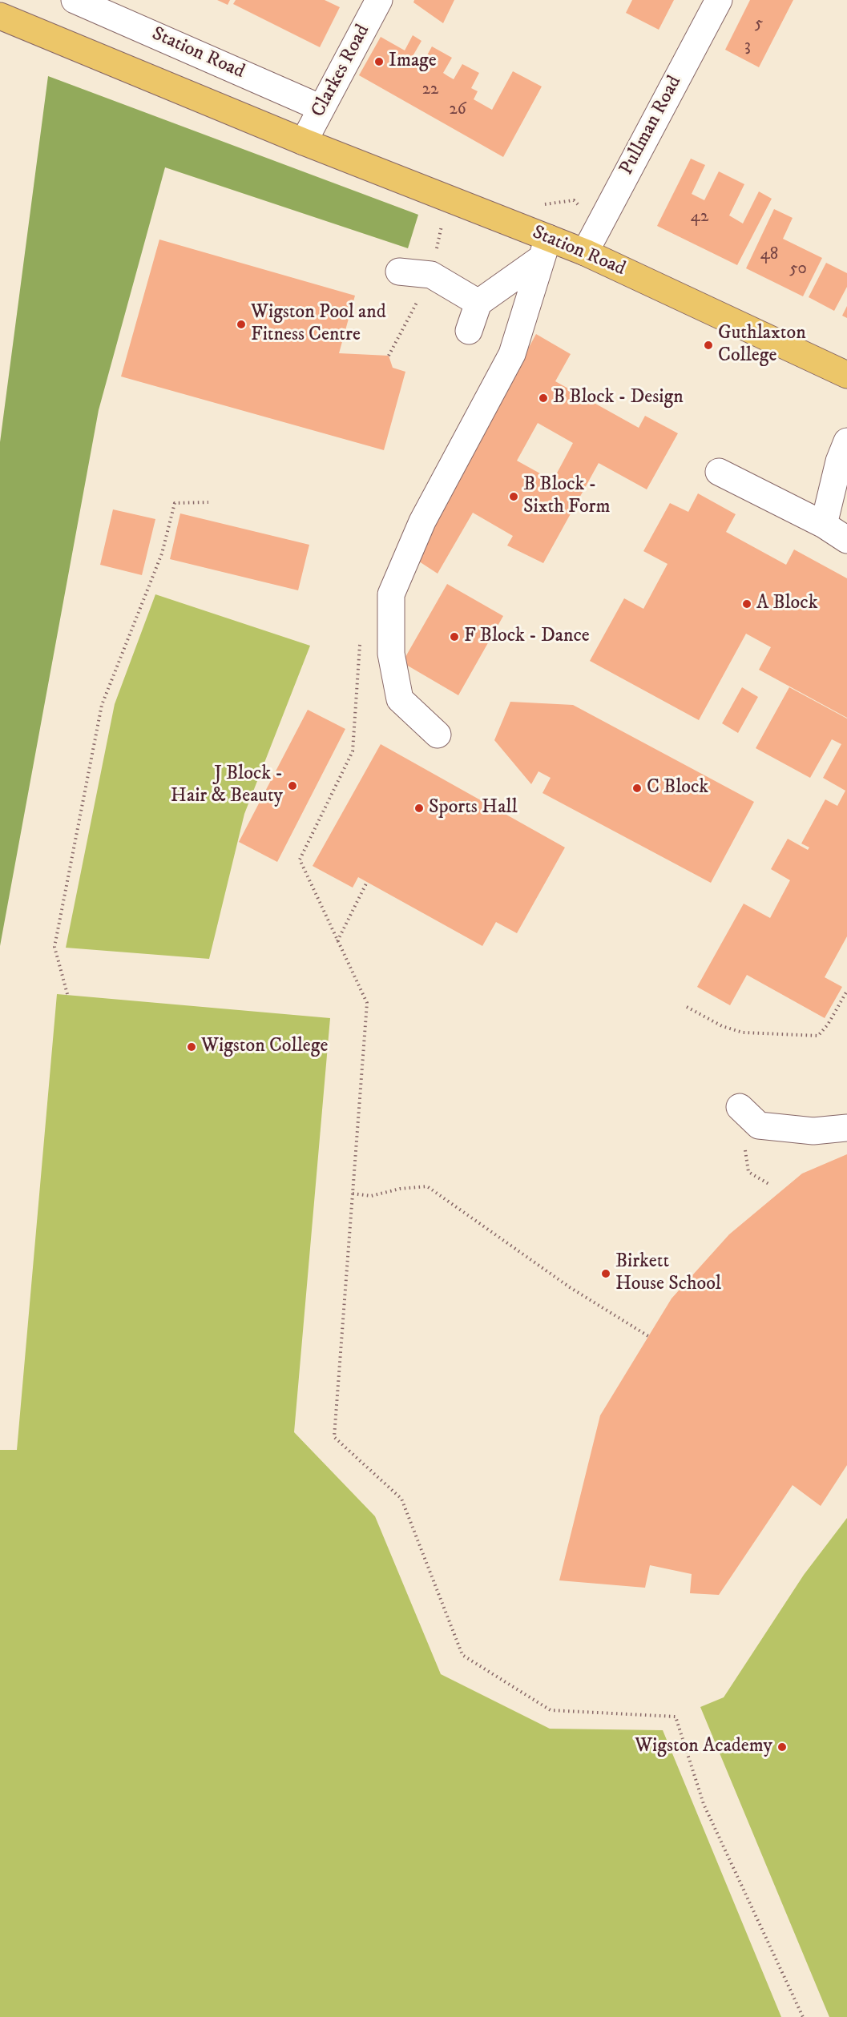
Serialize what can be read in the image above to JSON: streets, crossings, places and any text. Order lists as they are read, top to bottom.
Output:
{
  "streets": {
    "main road": ["Station Road"],
    "street": ["Clarkes Road", "Pullman Road"]
  },
  "crossings": [
    ["Station Road", "Clarkes Road"],
    ["Station Road", "Pullman Road"]
  ],
  "places": [
    "Image",
    "Wigston Pool and Fitness Centre",
    "Guthlaxton College",
    "B Block - Design",
    "B Block - Sixth Form",
    "A Block",
    "F Block - Dance",
    "J Block - Hair & Beauty",
    "C Block",
    "Sports Hall",
    "Wigston College",
    "Birkett House School",
    "Wigston Academy"
  ],
  "house_numbers": [
    "5",
    "3",
    "22",
    "26",
    "42",
    "48",
    "50"
  ]
}
